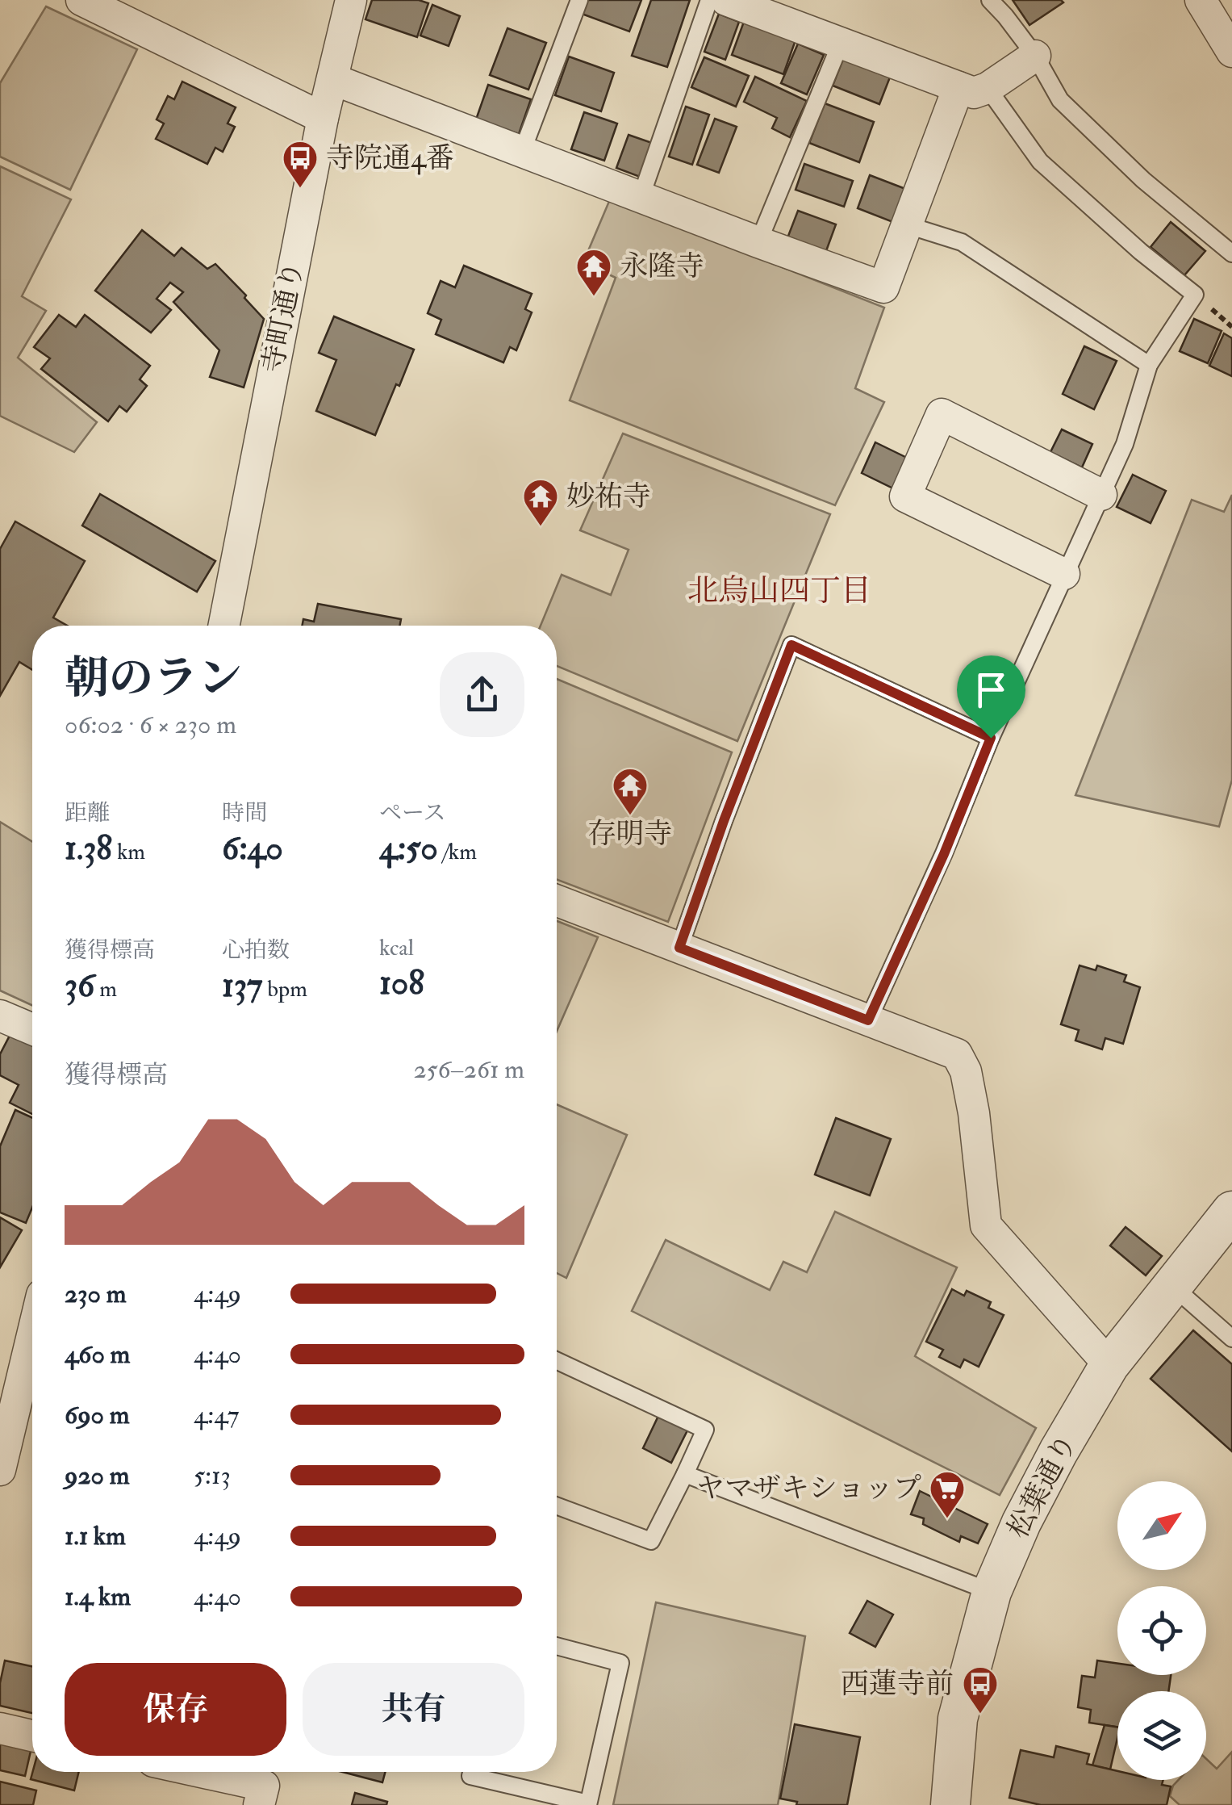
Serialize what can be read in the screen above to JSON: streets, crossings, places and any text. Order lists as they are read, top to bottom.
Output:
{
  "streets": {
    "street": ["寺町通り", "松葉通り"]
  },
  "districts": ["北烏山四丁目"],
  "places": {
    "bus stop": ["寺院通4番", "西蓮寺前"],
    "temple": ["永隆寺", "妙祐寺", "存明寺"],
    "supermarket": ["ヤマザキショップ"]
  },
  "north": "top right",
  "page": {
    "heading": ["朝のラン", "06:02 · 6 × 230 m"],
    "stats": [
      ["距離", "1.38 km"],
      ["時間", "6:40"],
      ["ペース", "4:50 /km"],
      ["獲得標高", "36 m"],
      ["心拍数", "137 bpm"],
      ["kcal", "108"]
    ],
    "chart": ["獲得標高", "256–261 m"],
    "list": [
      {
        "name": "230 m",
        "note": "4:49"
      },
      {
        "name": "460 m",
        "note": "4:40"
      },
      {
        "name": "690 m",
        "note": "4:47"
      },
      {
        "name": "920 m",
        "note": "5:13"
      },
      {
        "name": "1.1 km",
        "note": "4:49"
      },
      {
        "name": "1.4 km",
        "note": "4:40"
      }
    ],
    "buttons": ["保存", "共有"]
  }
}
